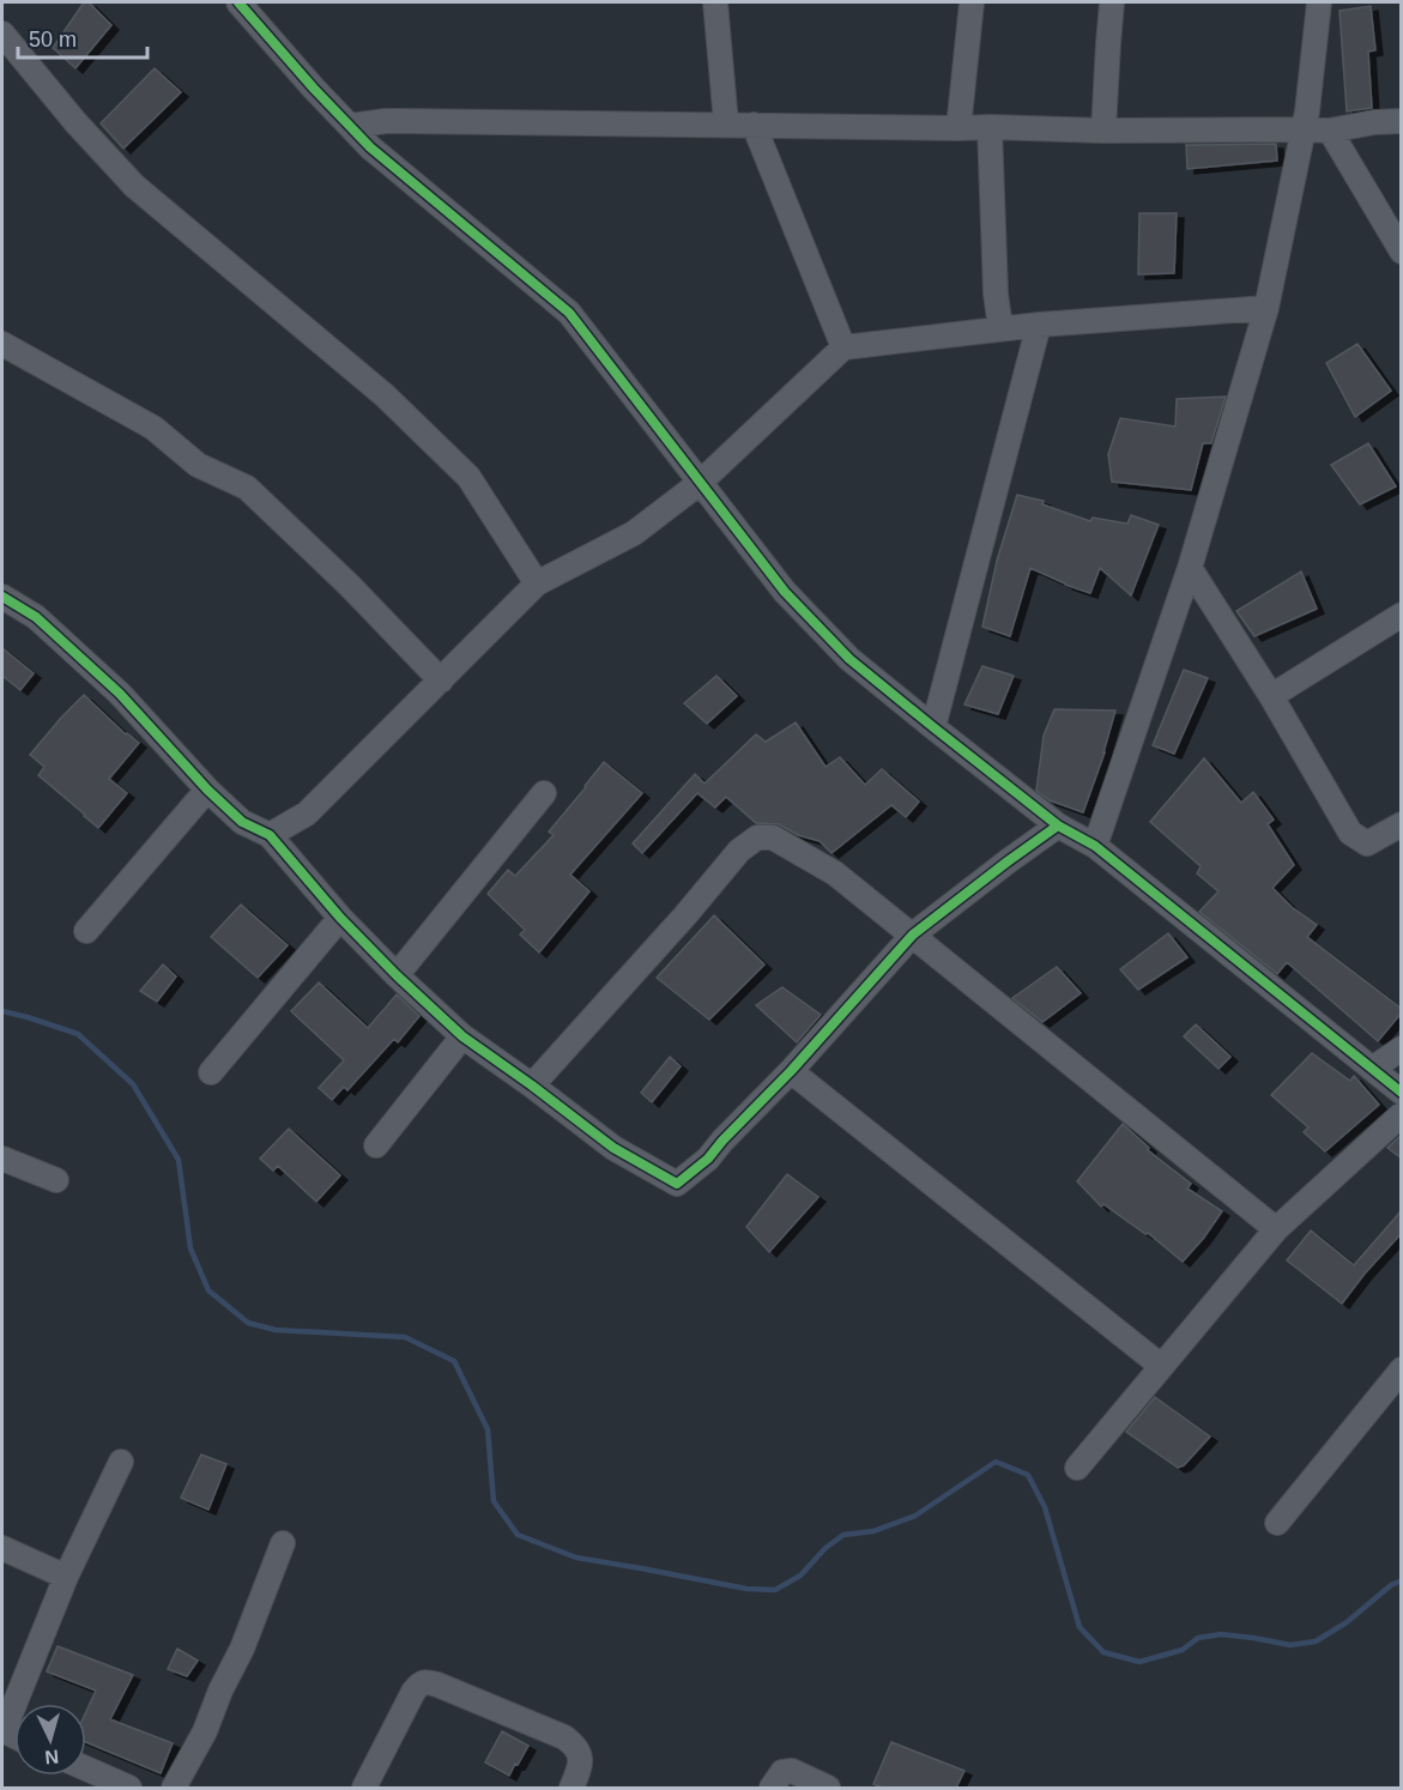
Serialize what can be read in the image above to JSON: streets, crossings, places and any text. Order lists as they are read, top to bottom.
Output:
{
  "scale_bar": "50 m",
  "north": "bottom"
}
